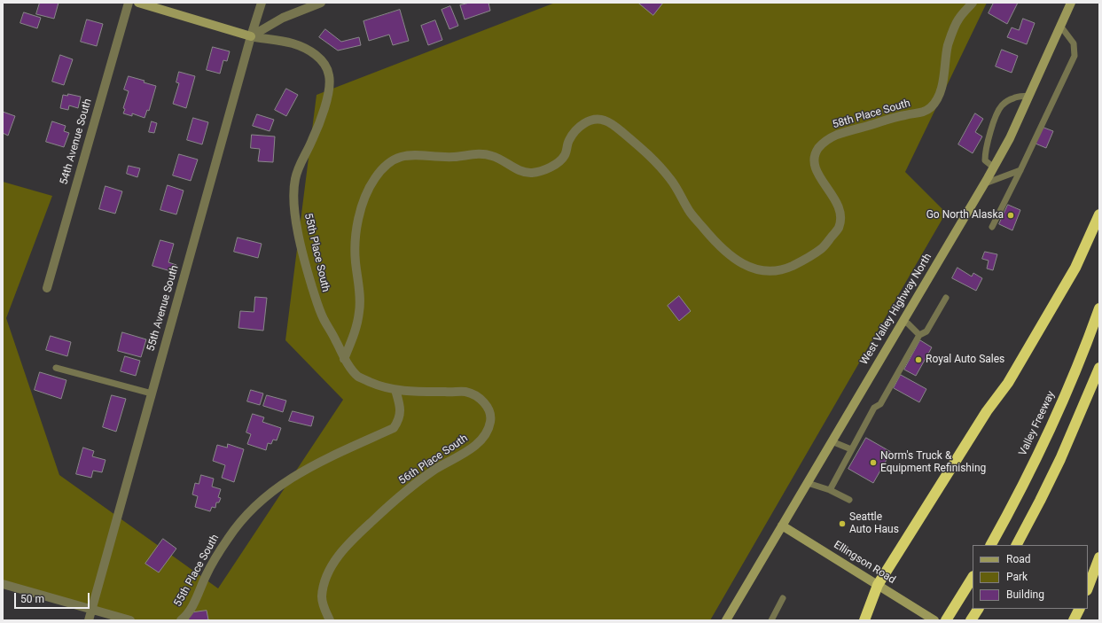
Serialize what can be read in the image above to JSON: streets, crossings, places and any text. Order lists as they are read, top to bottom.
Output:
{
  "streets": {
    "highway": ["Valley Freeway"],
    "main road": ["West Valley Highway North", "Ellingson Road"],
    "street": [
      "58th Place South",
      "54th Avenue South",
      "55th Place South",
      "55th Avenue South",
      "56th Place South"
    ]
  },
  "crossings": [
    ["58th Place South", "55th Place South"],
    ["58th Place South", "56th Place South"],
    ["55th Place South", "55th Avenue South"],
    ["55th Place South", "56th Place South"],
    ["West Valley Highway North", "Ellingson Road"]
  ],
  "places": [
    "Go North Alaska",
    "Royal Auto Sales",
    "Norm's Truck & Equipment Refinishing",
    "Seattle Auto Haus"
  ],
  "legend": ["Road", "Park", "Building"],
  "scale_bar": "50 m"
}
